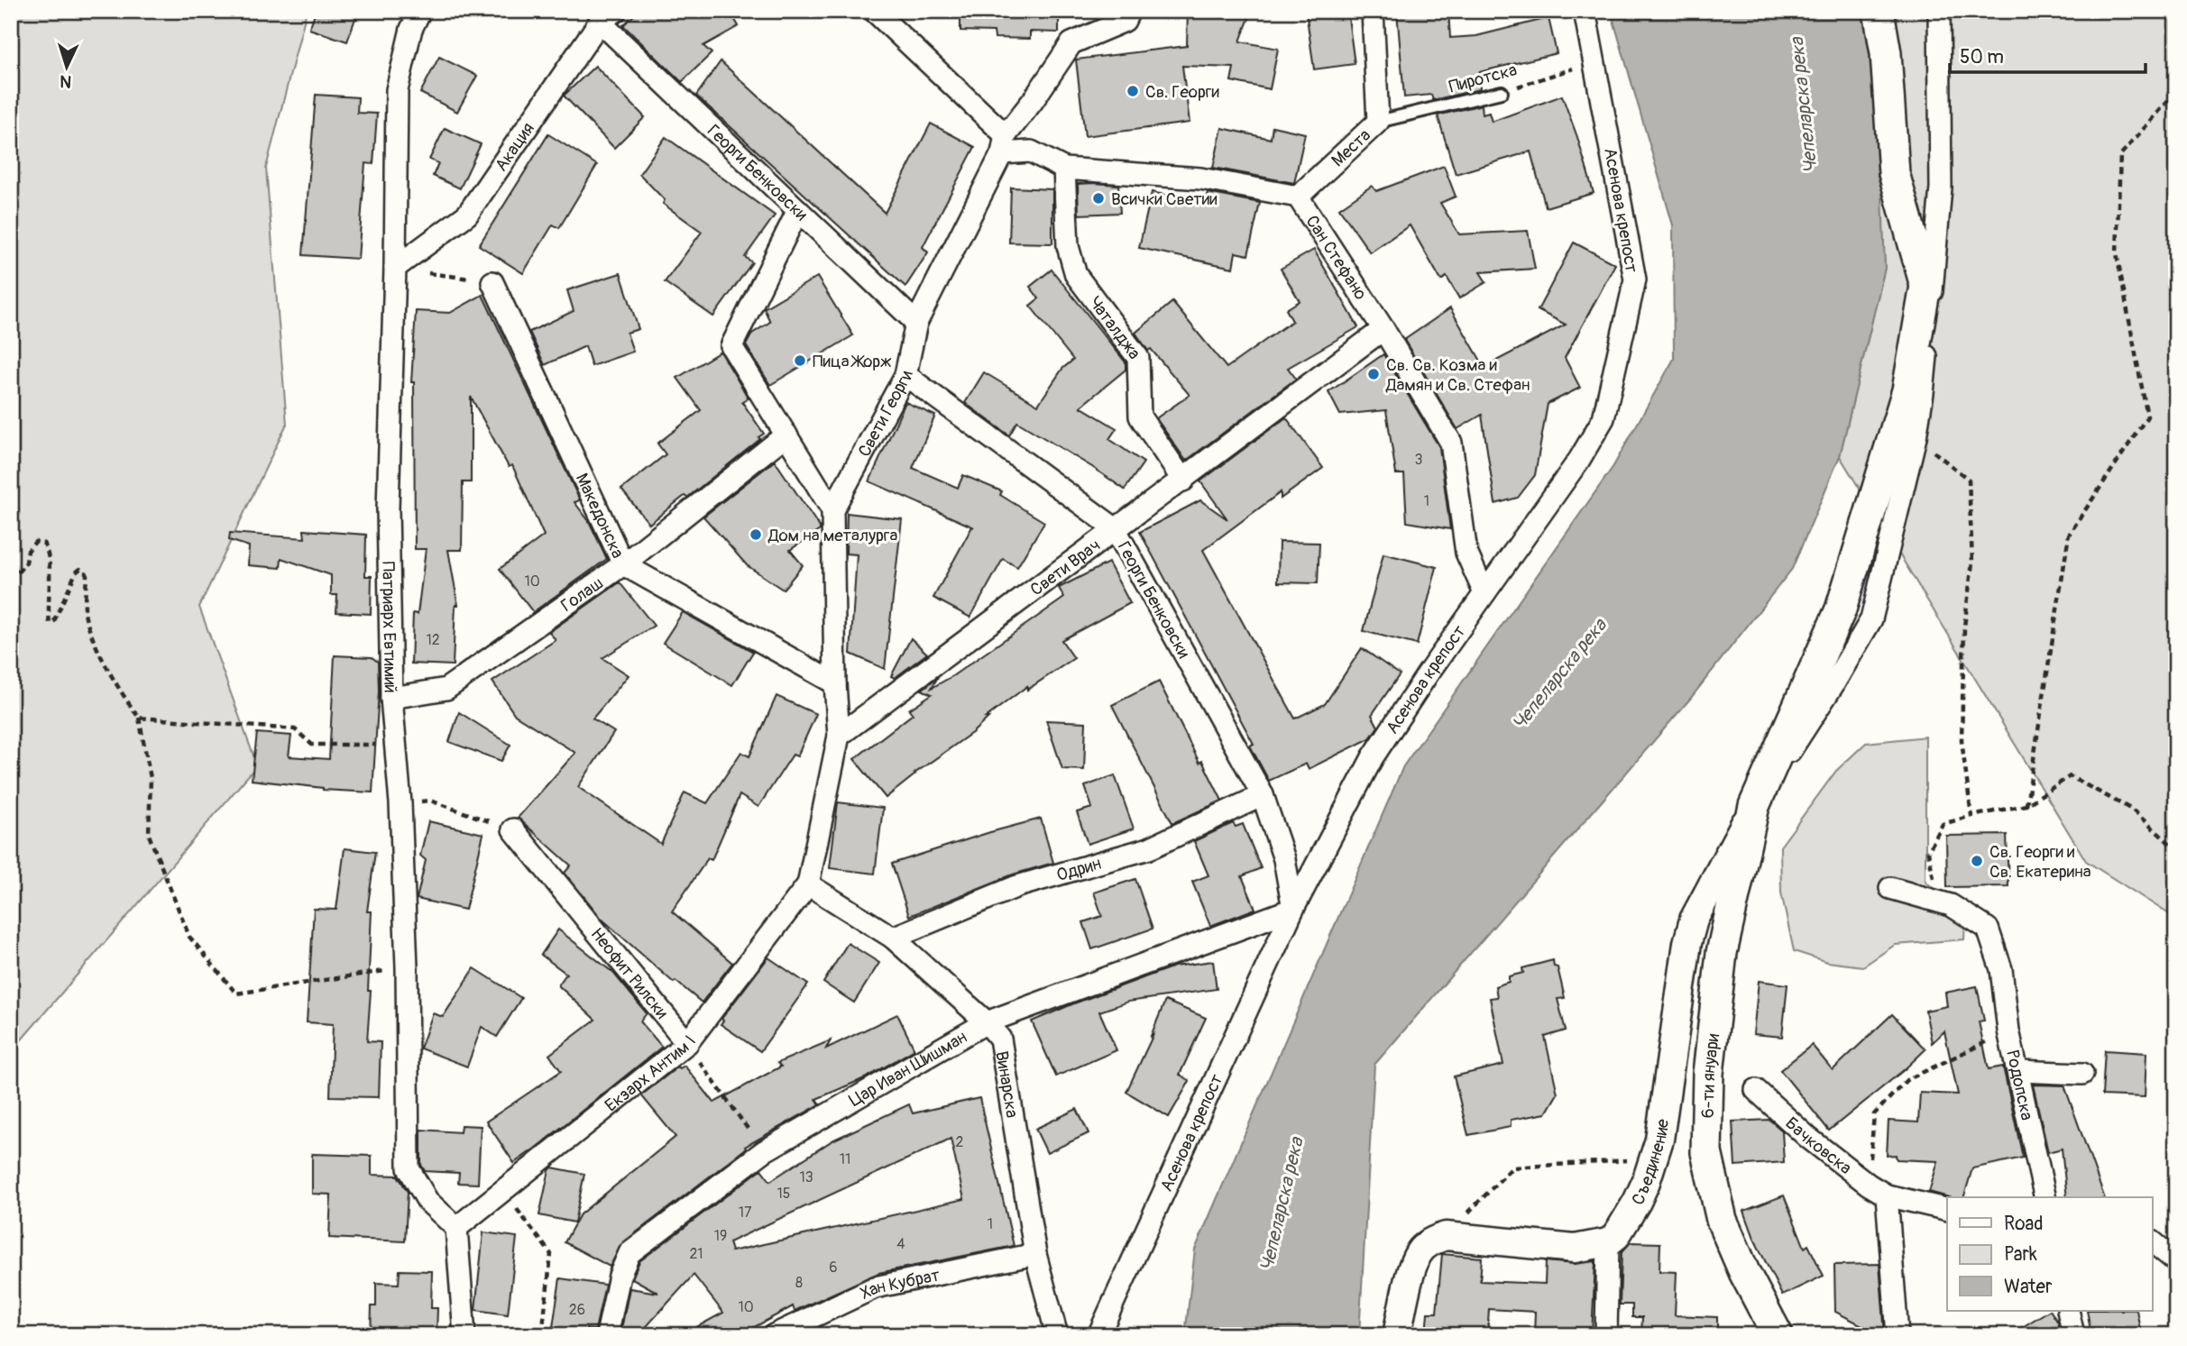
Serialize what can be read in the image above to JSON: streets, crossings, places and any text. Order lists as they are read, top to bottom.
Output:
{
  "streets": {
    "main road": ["6-ти януари"],
    "street": [
      "Места",
      "Акация",
      "Георги Бенковски",
      "Асенова крепост",
      "Сан Стефано",
      "Чаталджа",
      "Свети Георги",
      "Македонска",
      "Свети Врач",
      "Голаш",
      "Патриарх Евтимий",
      "Одрин",
      "Неофит Рилски",
      "Цар Иван Шишман",
      "Екзарх Антим I",
      "Винарска",
      "Родопска",
      "Бачковска",
      "Съединение",
      "Хан Кубрат"
    ],
    "lane": ["Пиротска"]
  },
  "crossings": [
    ["Пиротска", "Места"],
    ["Пиротска", "Асенова крепост"],
    ["Места", "Сан Стефано"],
    ["Акация", "Георги Бенковски"],
    ["Акация", "Патриарх Евтимий"],
    ["Георги Бенковски", "Асенова крепост"],
    ["Георги Бенковски", "Свети Георги"],
    ["Георги Бенковски", "Свети Врач"],
    ["Георги Бенковски", "Одрин"],
    ["Георги Бенковски", "Цар Иван Шишман"],
    ["Асенова крепост", "Сан Стефано"],
    ["Асенова крепост", "Цар Иван Шишман"],
    ["Сан Стефано", "Чаталджа"],
    ["Сан Стефано", "Свети Георги"],
    ["Сан Стефано", "Свети Врач"],
    ["Чаталджа", "Свети Врач"],
    ["Свети Георги", "Македонска"],
    ["Свети Георги", "Свети Врач"],
    ["Свети Георги", "Екзарх Антим I"],
    ["Свети Георги", "Винарска"],
    ["Македонска", "Голаш"],
    ["Голаш", "Патриарх Евтимий"],
    ["Патриарх Евтимий", "Екзарх Антим I"],
    ["Одрин", "Винарска"],
    ["Неофит Рилски", "Екзарх Антим I"],
    ["Цар Иван Шишман", "Винарска"],
    ["Екзарх Антим I", "Винарска"],
    ["6-ти януари", "Съединение"],
    ["Винарска", "Хан Кубрат"]
  ],
  "water": ["Чепеларска река"],
  "places": [
    "Св. Георги",
    "Всички Светии",
    "Пица Жорж",
    "Св. Св. Козма и Дамян и Св. Стефан",
    "Дом на металурга",
    "Св. Георги и Св. Екатерина"
  ],
  "house_numbers": [
    "3",
    "1",
    "10",
    "12",
    "2",
    "11",
    "13",
    "15",
    "17",
    "1",
    "19",
    "4",
    "21",
    "6",
    "8",
    "10",
    "26"
  ],
  "legend": ["Road", "Park", "Water"],
  "scale_bar": "50 m",
  "north": "bottom"
}
